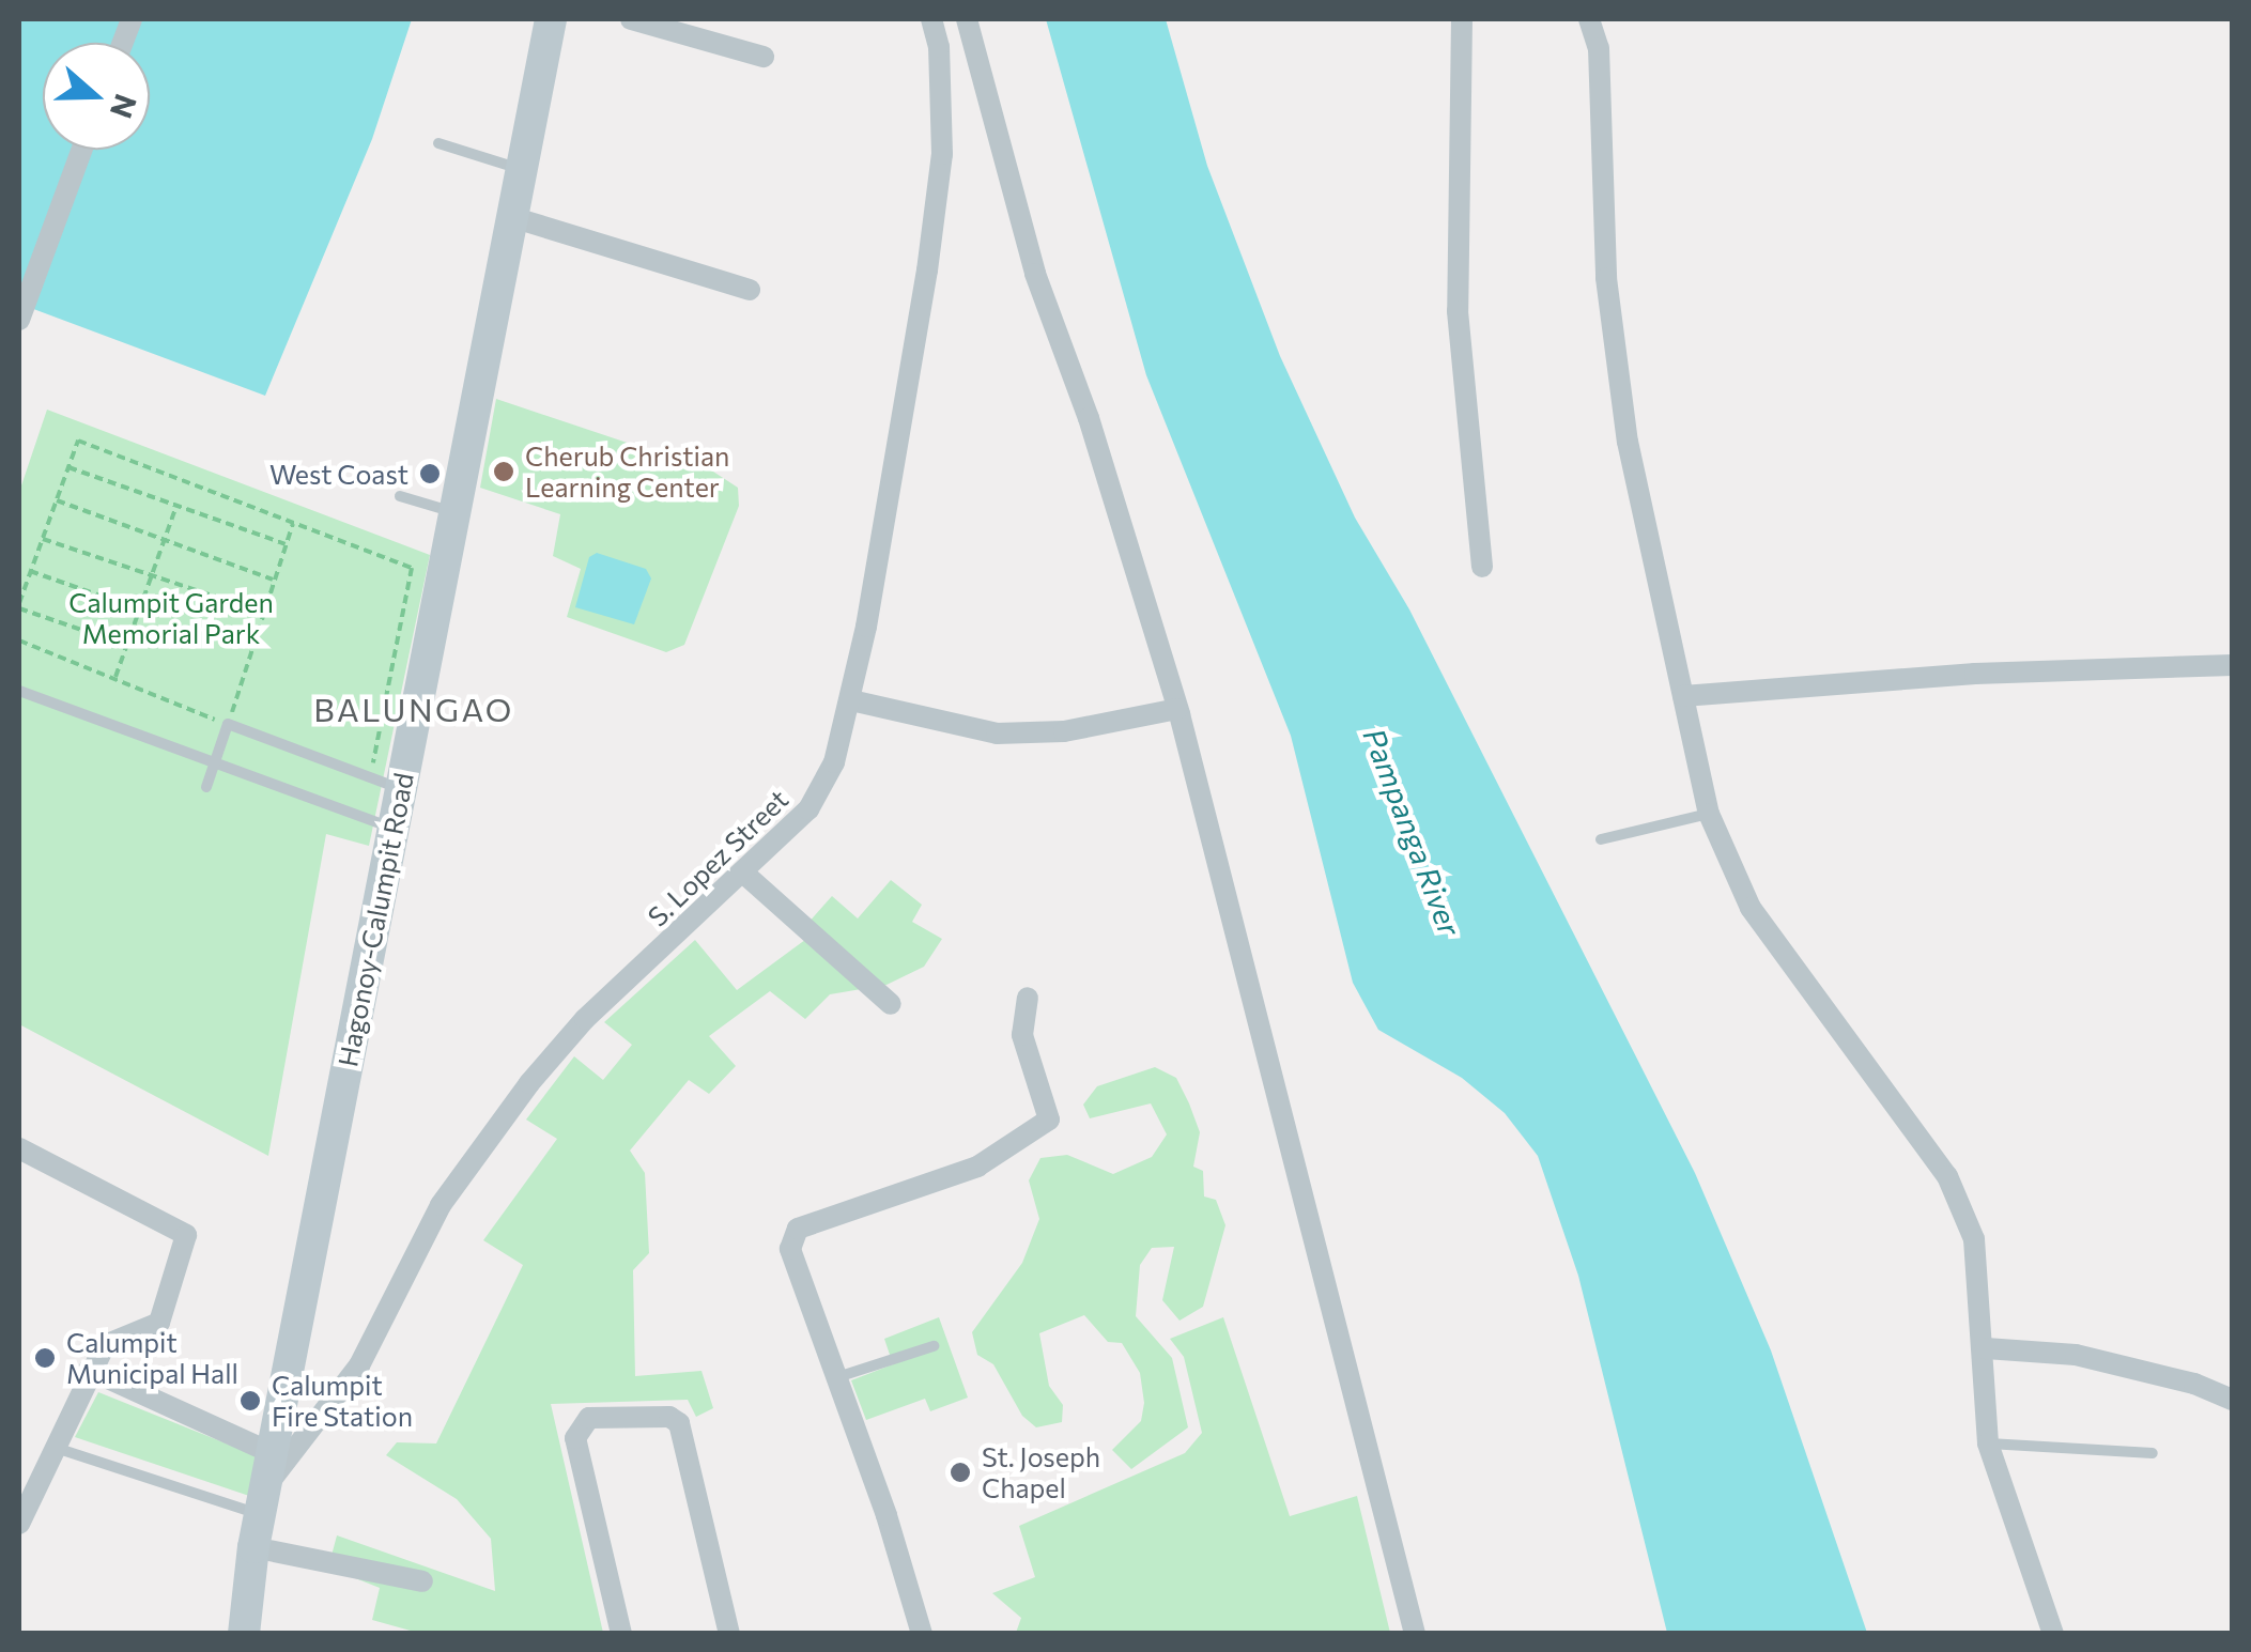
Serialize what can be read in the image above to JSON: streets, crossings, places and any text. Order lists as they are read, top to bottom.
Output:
{
  "streets": {
    "main road": ["Hagonoy-Calumpit Road"],
    "street": ["S. Lopez Street"]
  },
  "crossings": [
    ["S. Lopez Street", "Hagonoy-Calumpit Road"]
  ],
  "districts": ["BALUNGAO"],
  "water": ["Pampanga River"],
  "parks": ["Calumpit Garden Memorial Park"],
  "places": [
    "Cherub Christian Learning Center",
    "West Coast",
    "Calumpit Municipal Hall",
    "Calumpit Fire Station",
    "St. Joseph Chapel"
  ],
  "north": "right"
}
